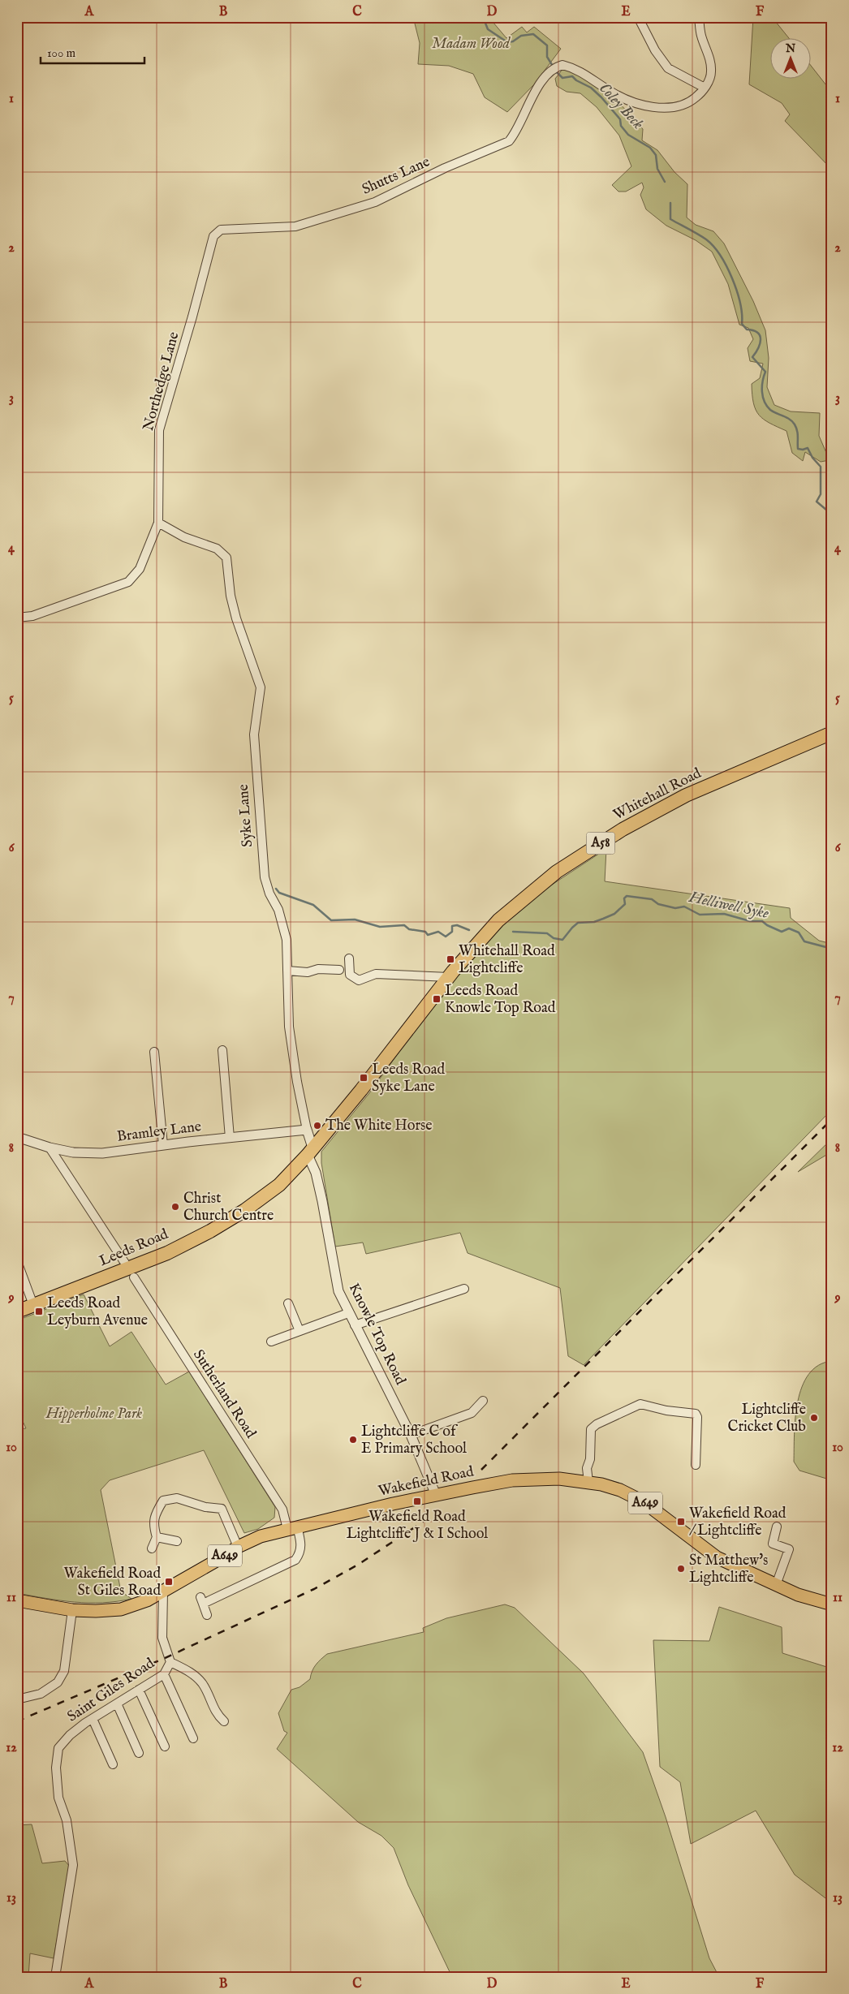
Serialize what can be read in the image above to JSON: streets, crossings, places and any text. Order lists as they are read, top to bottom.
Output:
{
  "streets": {
    "highway": ["Whitehall Road", "A58", "Leeds Road"],
    "main road": ["Wakefield Road", "A649"],
    "street": [
      "Shutts Lane",
      "Northedge Lane",
      "Syke Lane",
      "Bramley Lane",
      "Knowle Top Road",
      "Sutherland Road",
      "Saint Giles Road"
    ]
  },
  "crossings": [
    ["Shutts Lane", "Northedge Lane"],
    ["Northedge Lane", "Syke Lane"],
    ["Whitehall Road", "Leeds Road"],
    ["Syke Lane", "Bramley Lane"],
    ["Syke Lane", "Leeds Road"],
    ["Syke Lane", "Knowle Top Road"],
    ["Bramley Lane", "Sutherland Road"],
    ["Leeds Road", "Knowle Top Road"],
    ["Leeds Road", "Sutherland Road"],
    ["Knowle Top Road", "Wakefield Road"],
    ["Sutherland Road", "Wakefield Road"],
    ["Wakefield Road", "Saint Giles Road"]
  ],
  "water": ["Coley Beck", "Helliwell Syke"],
  "parks": ["Madam Wood", "Hipperholme Park"],
  "places": {
    "transit": [
      "Whitehall Road Lightcliffe",
      "Leeds Road Knowle Top Road",
      "Leeds Road Syke Lane",
      "Leeds Road Leyburn Avenue",
      "Wakefield Road Lightcliffe J & I School",
      "Wakefield Road / Lightcliffe",
      "Wakefield Road St Giles Road"
    ],
    "other": [
      "The White Horse",
      "Christ Church Centre",
      "Lightcliffe Cricket Club",
      "Lightcliffe C of E Primary School",
      "St Matthew's Lightcliffe"
    ]
  },
  "scale_bar": "100 m",
  "north": "top",
  "grid": {
    "columns": [
      "A",
      "B",
      "C",
      "D",
      "E",
      "F"
    ],
    "rows": [
      "1",
      "2",
      "3",
      "4",
      "5",
      "6",
      "7",
      "8",
      "9",
      "10",
      "11",
      "12",
      "13"
    ]
  }
}
